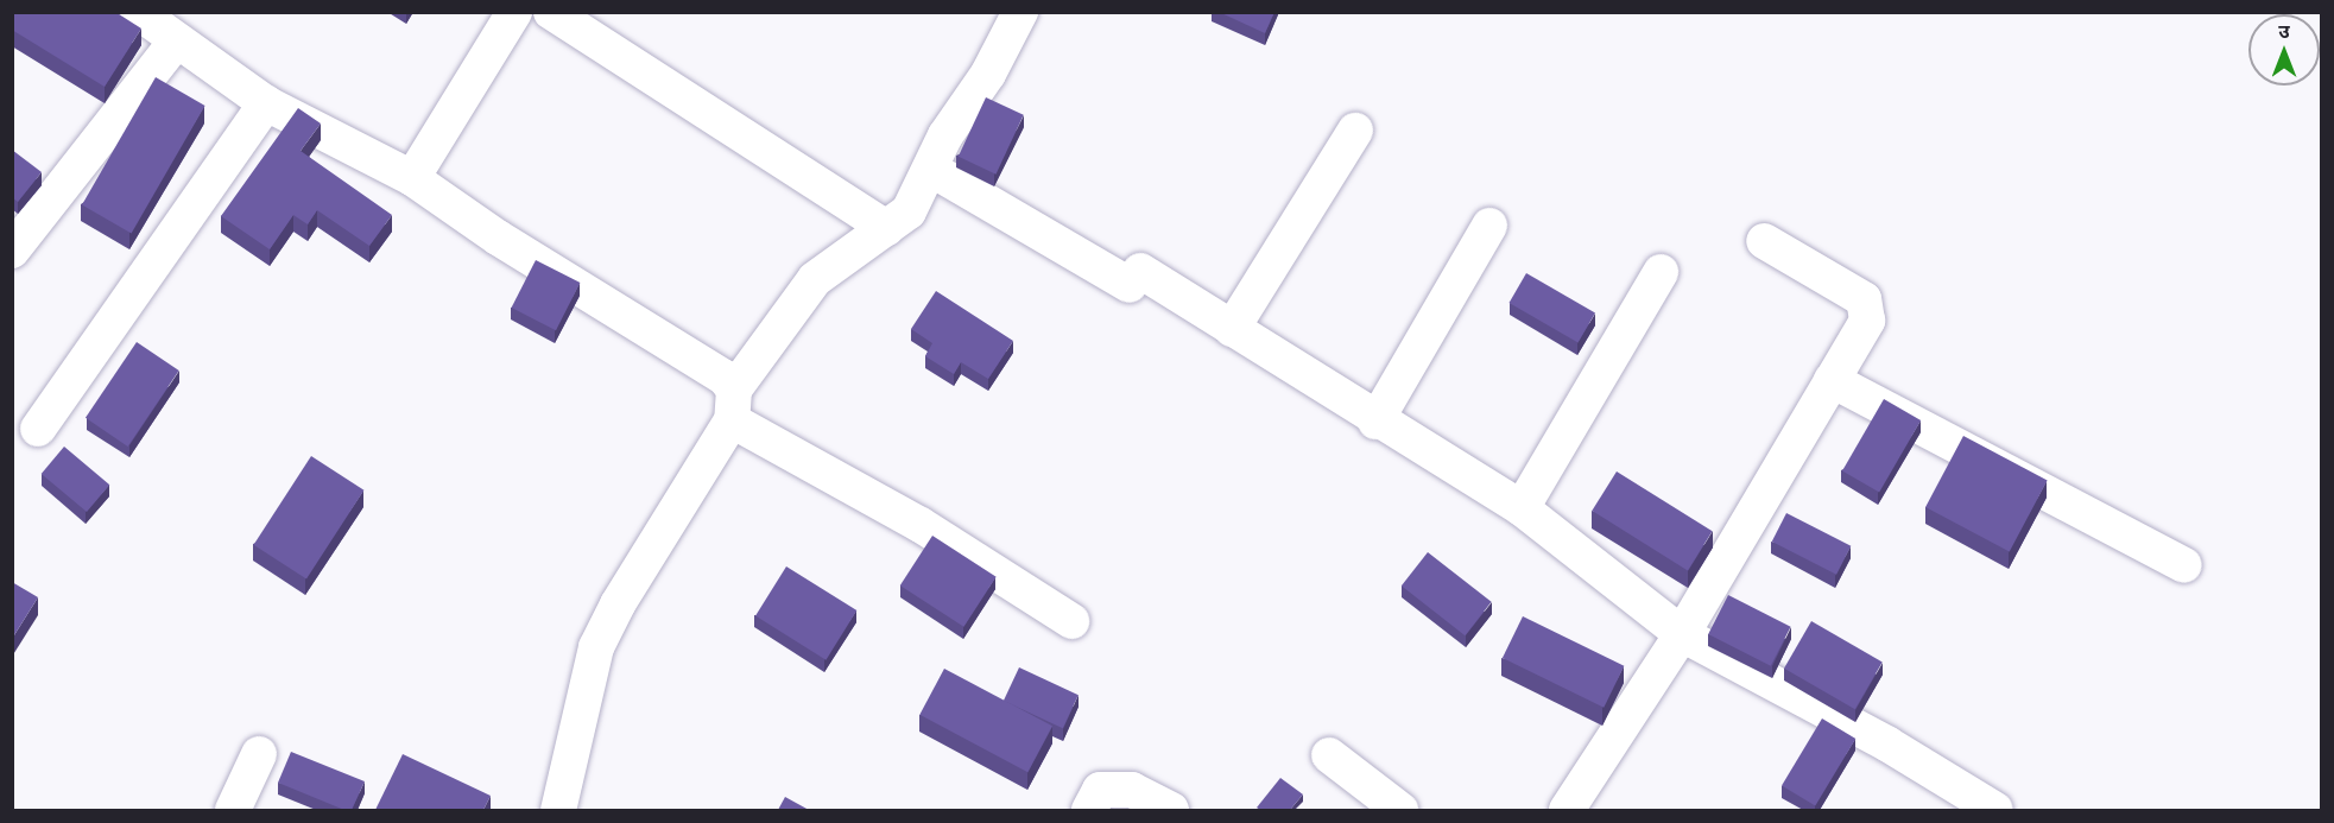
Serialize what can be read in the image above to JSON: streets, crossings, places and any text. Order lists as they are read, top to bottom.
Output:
{
  "north": "top"
}
